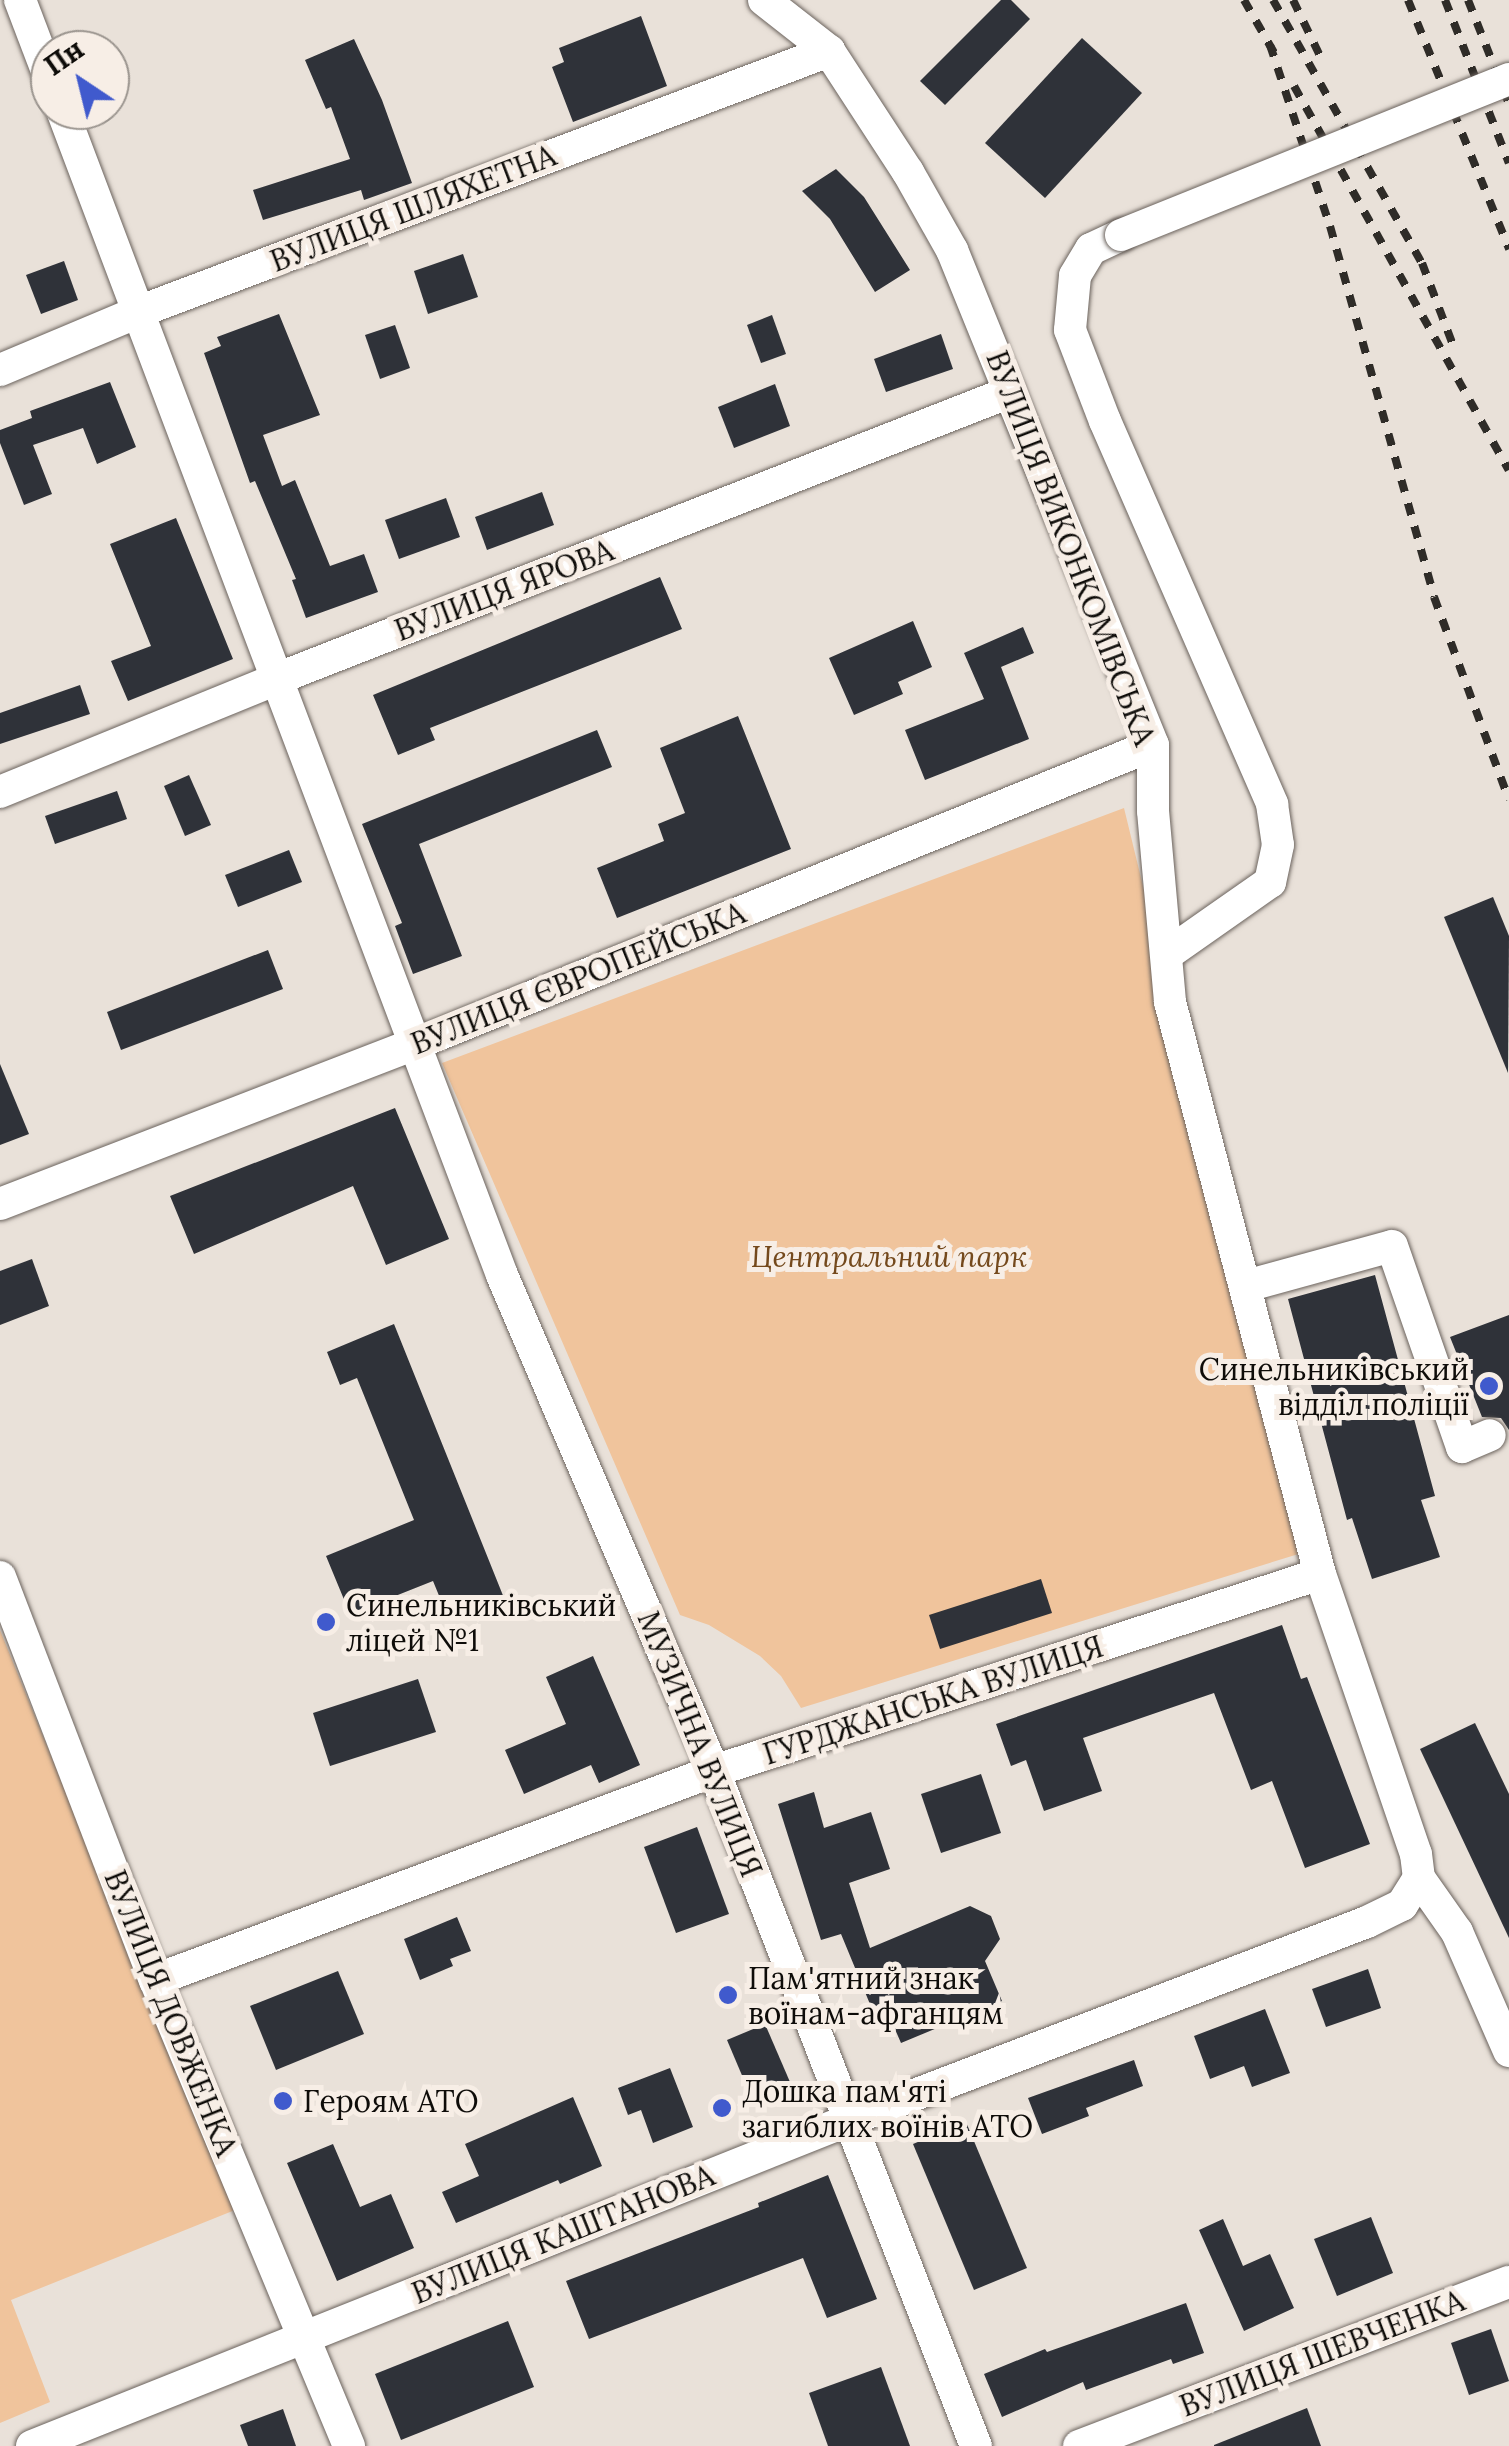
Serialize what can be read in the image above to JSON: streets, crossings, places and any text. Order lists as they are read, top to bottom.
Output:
{
  "streets": {
    "street": [
      "ВУЛИЦЯ ШЛЯХЕТНА",
      "ВУЛИЦЯ ВИКОНКОМІВСЬКА",
      "ВУЛИЦЯ ЯРОВА",
      "ВУЛИЦЯ ЄВРОПЕЙСЬКА",
      "ГУРДЖАНСЬКА ВУЛИЦЯ",
      "МУЗИЧНА ВУЛИЦЯ",
      "ВУЛИЦЯ ДОВЖЕНКА",
      "ВУЛИЦЯ КАШТАНОВА",
      "ВУЛИЦЯ ШЕВЧЕНКА"
    ]
  },
  "crossings": [
    ["ВУЛИЦЯ ШЛЯХЕТНА", "ВУЛИЦЯ ВИКОНКОМІВСЬКА"],
    ["ВУЛИЦЯ ШЛЯХЕТНА", "МУЗИЧНА ВУЛИЦЯ"],
    ["ВУЛИЦЯ ВИКОНКОМІВСЬКА", "ВУЛИЦЯ ЯРОВА"],
    ["ВУЛИЦЯ ВИКОНКОМІВСЬКА", "ВУЛИЦЯ ЄВРОПЕЙСЬКА"],
    ["ВУЛИЦЯ ВИКОНКОМІВСЬКА", "ГУРДЖАНСЬКА ВУЛИЦЯ"],
    ["ВУЛИЦЯ ВИКОНКОМІВСЬКА", "ВУЛИЦЯ КАШТАНОВА"],
    ["ВУЛИЦЯ ЯРОВА", "МУЗИЧНА ВУЛИЦЯ"],
    ["ВУЛИЦЯ ЄВРОПЕЙСЬКА", "МУЗИЧНА ВУЛИЦЯ"],
    ["ГУРДЖАНСЬКА ВУЛИЦЯ", "МУЗИЧНА ВУЛИЦЯ"],
    ["ГУРДЖАНСЬКА ВУЛИЦЯ", "ВУЛИЦЯ ДОВЖЕНКА"],
    ["МУЗИЧНА ВУЛИЦЯ", "ВУЛИЦЯ КАШТАНОВА"],
    ["ВУЛИЦЯ ДОВЖЕНКА", "ВУЛИЦЯ КАШТАНОВА"]
  ],
  "parks": ["Центральний парк"],
  "places": [
    "Синельниківський відділ поліції",
    "Синельниківський ліцей №1",
    "Пам'ятний знак воїнам-афганцям",
    "Героям АТО",
    "Дошка пам'яті загиблих воїнів АТО"
  ],
  "north": "top left"
}
